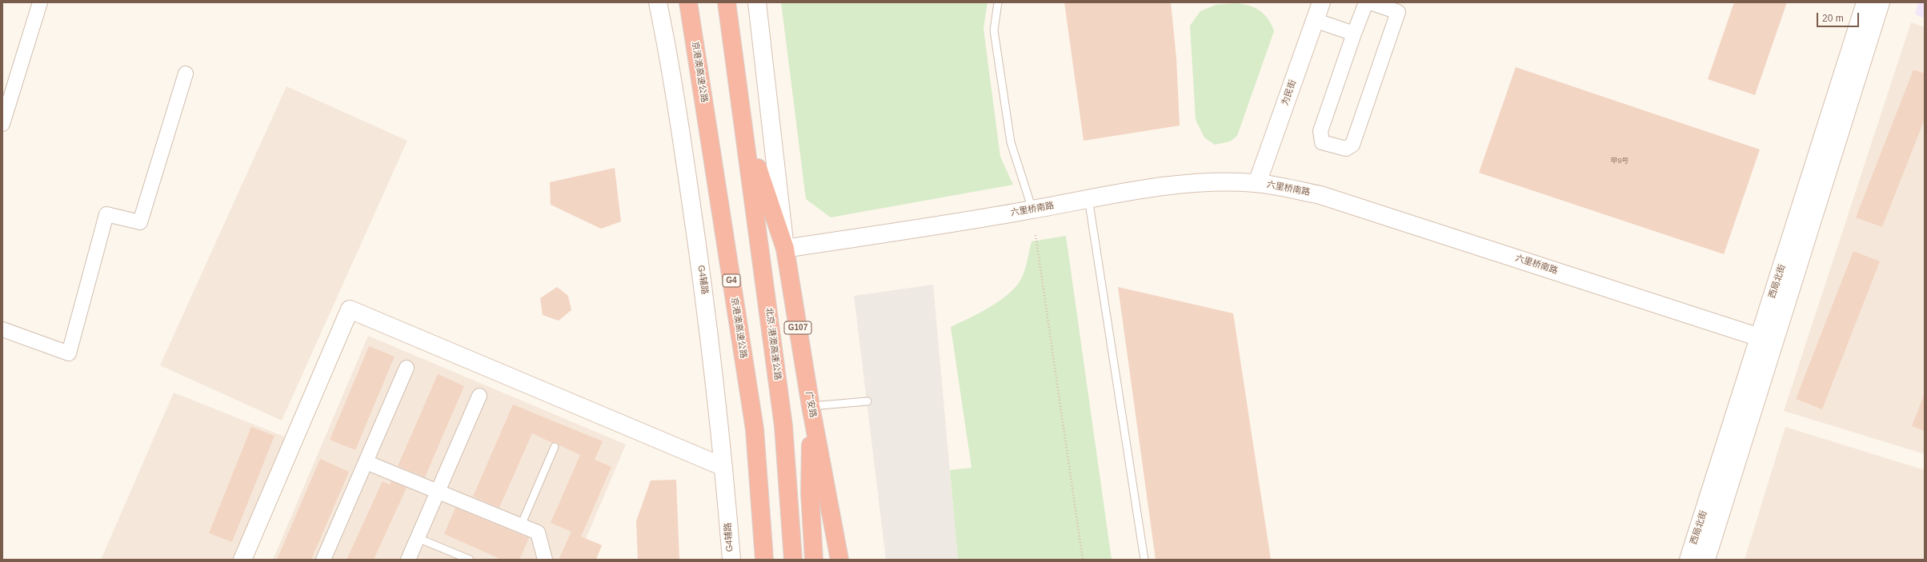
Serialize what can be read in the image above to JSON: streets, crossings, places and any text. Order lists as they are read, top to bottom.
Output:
{
  "streets": {
    "highway": [
      "京港澳高速公路",
      "G4",
      "G107",
      "北京-港澳高速公路",
      "广安路"
    ],
    "street": [
      "为民街",
      "六里桥南路",
      "G4辅路",
      "西局北街"
    ]
  },
  "crossings": [
    ["为民街", "六里桥南路"],
    ["六里桥南路", "西局北街"],
    ["六里桥南路", "G107"],
    ["六里桥南路", "广安路"],
    ["G107", "北京-港澳高速公路"],
    ["G107", "广安路"]
  ],
  "house_numbers": ["甲9号"],
  "scale_bar": "20 m"
}
